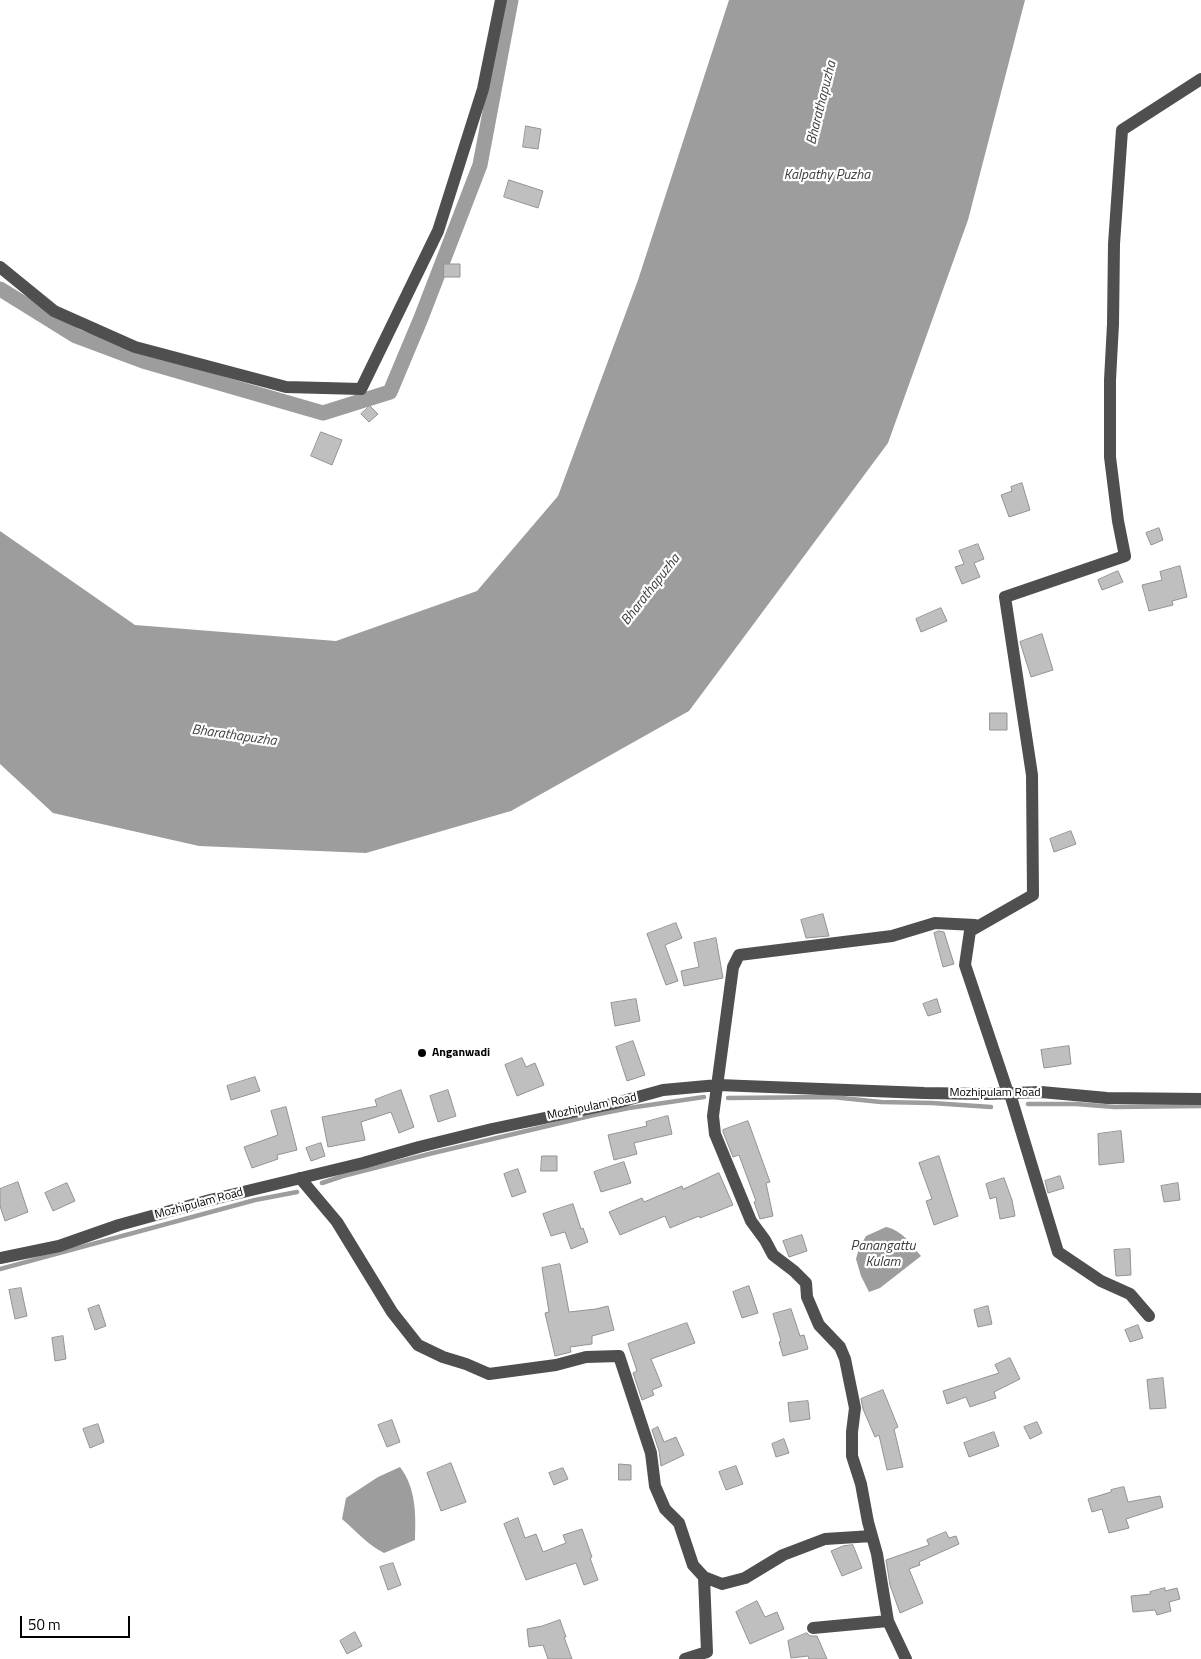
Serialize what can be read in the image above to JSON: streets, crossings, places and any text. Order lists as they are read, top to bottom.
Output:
{
  "streets": {
    "street": ["Mozhipulam Road"]
  },
  "water": ["Bharathapuzha", "Kalpathy Puzha", "Panangattu Kulam"],
  "places": ["Anganwadi"],
  "scale_bar": "50 m"
}
